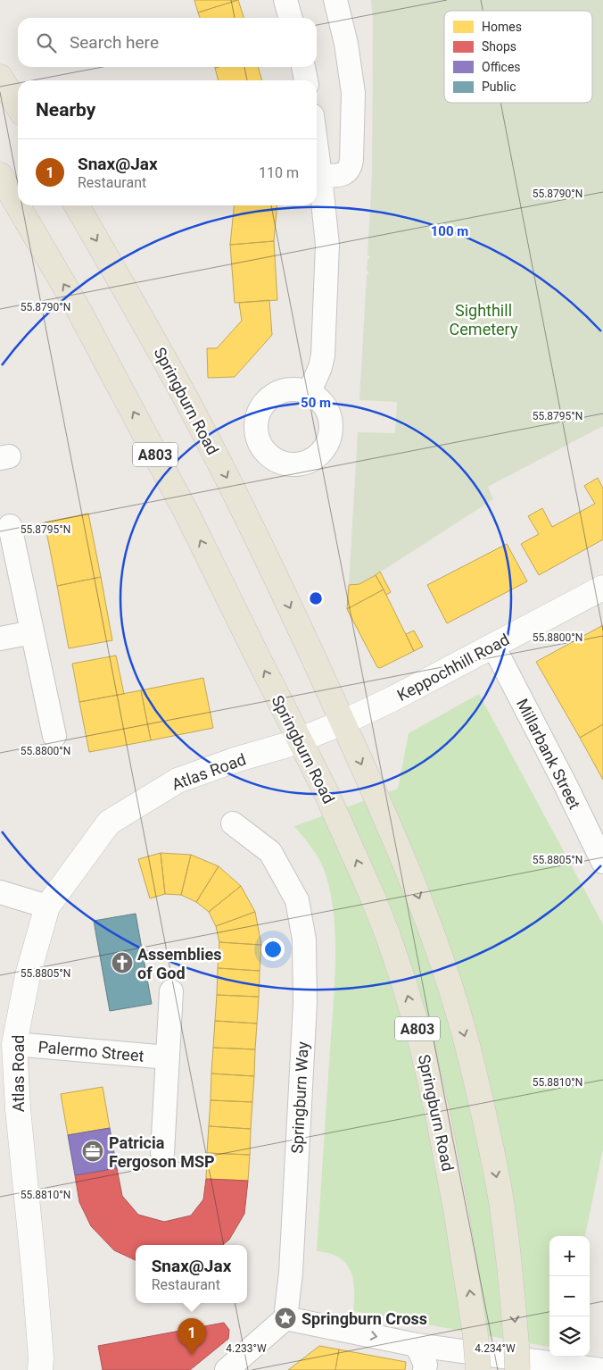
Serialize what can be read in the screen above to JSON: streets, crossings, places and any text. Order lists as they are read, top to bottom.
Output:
{
  "streets": {
    "main road": ["Springburn Road", "A803"],
    "street": [
      "Keppochhill Road",
      "Millarbank Street",
      "Atlas Road",
      "Palermo Street",
      "Springburn Way"
    ]
  },
  "crossings": [
    ["Springburn Road", "Keppochhill Road"],
    ["Springburn Road", "Atlas Road"],
    ["Keppochhill Road", "Millarbank Street"],
    ["Keppochhill Road", "Atlas Road"],
    ["Atlas Road", "Palermo Street"]
  ],
  "parks": ["Sighthill Cemetery"],
  "places": {
    "church": ["Assemblies of God"],
    "office": ["Patricia Fergoson MSP"],
    "place": ["Springburn Cross"]
  },
  "legend": [
    "Homes",
    "Shops",
    "Offices",
    "Public"
  ],
  "page": {
    "search": "Search here",
    "heading": "Nearby",
    "list": [
      {
        "mark": "1",
        "name": "Snax@Jax",
        "note": "Restaurant",
        "value": "110 m"
      }
    ],
    "map_buttons": ["+", "−"],
    "popup": ["Snax@Jax", "Restaurant"],
    "pins": "1"
  },
  "coordinates": [
    "55.8790°N",
    "55.8795°N",
    "55.8800°N",
    "55.8805°N",
    "55.8810°N",
    "4.233°W",
    "4.234°W"
  ],
  "rings": ["100 m", "50 m"]
}
